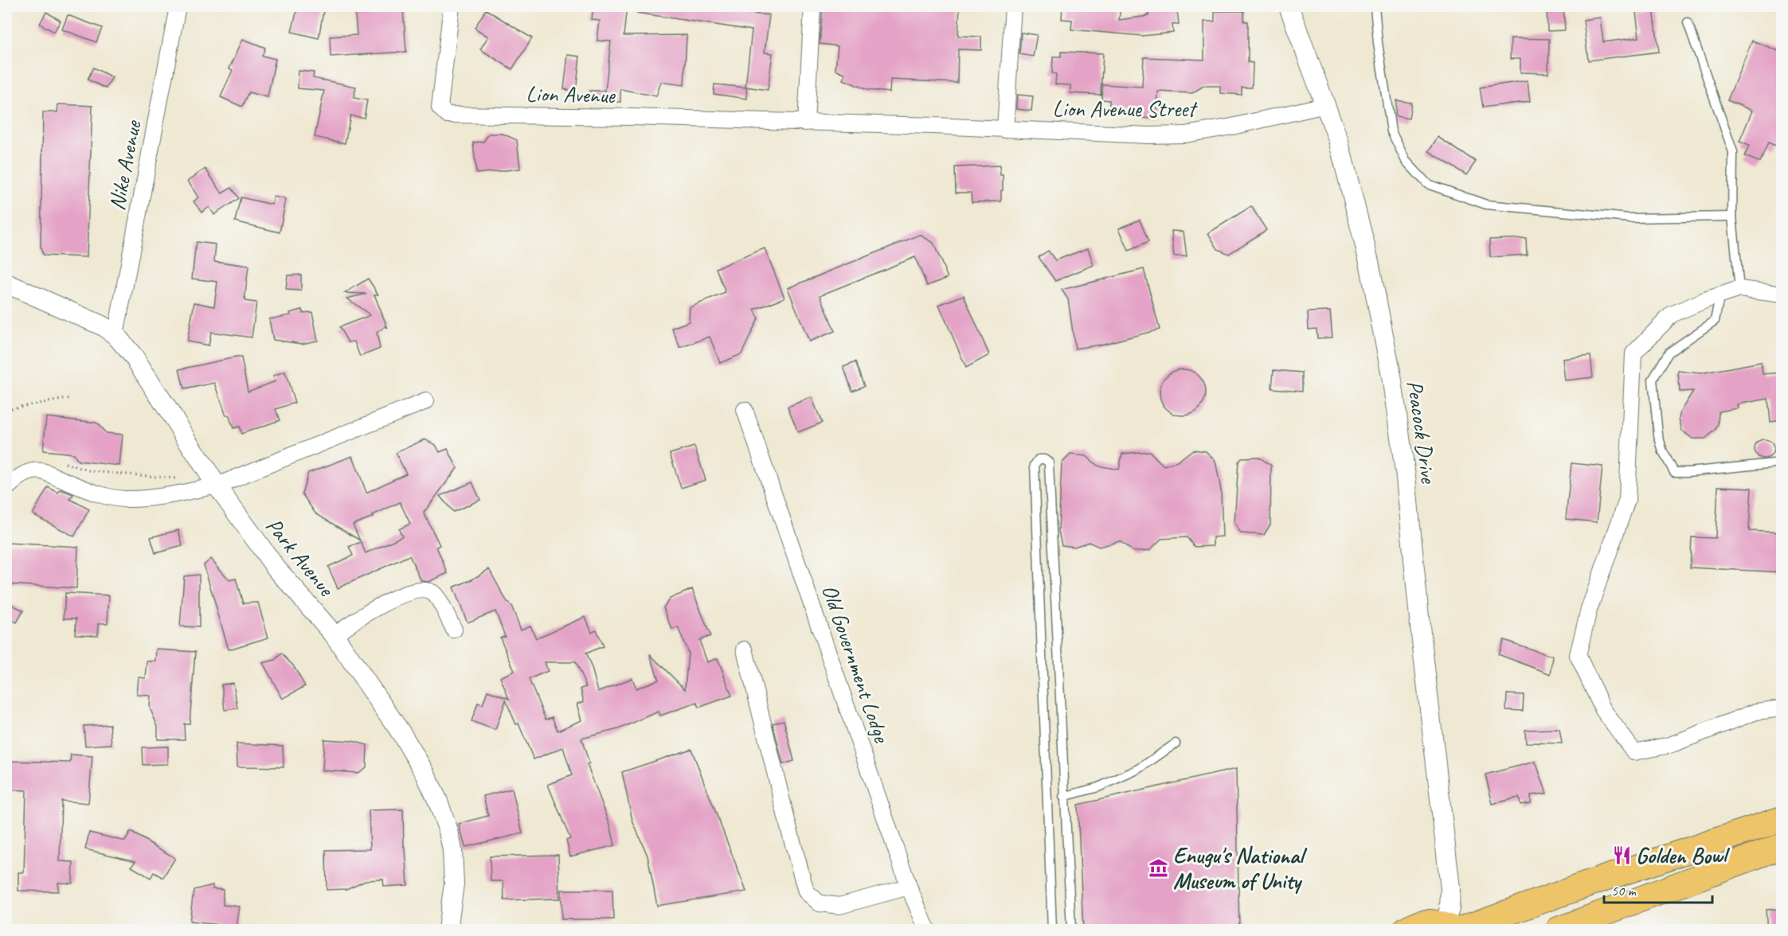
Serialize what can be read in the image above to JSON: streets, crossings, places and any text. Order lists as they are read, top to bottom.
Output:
{
  "streets": {
    "street": [
      "Lion Avenue",
      "Lion Avenue Street",
      "Nike Avenue",
      "Peacock Drive",
      "Park Avenue",
      "Old Government Lodge"
    ]
  },
  "crossings": [
    ["Lion Avenue", "Lion Avenue Street"],
    ["Lion Avenue Street", "Peacock Drive"],
    ["Nike Avenue", "Park Avenue"]
  ],
  "places": {
    "restaurant": ["Golden Bowl"],
    "museum": ["Enugu's National Museum of Unity"]
  },
  "scale_bar": "50 m"
}
